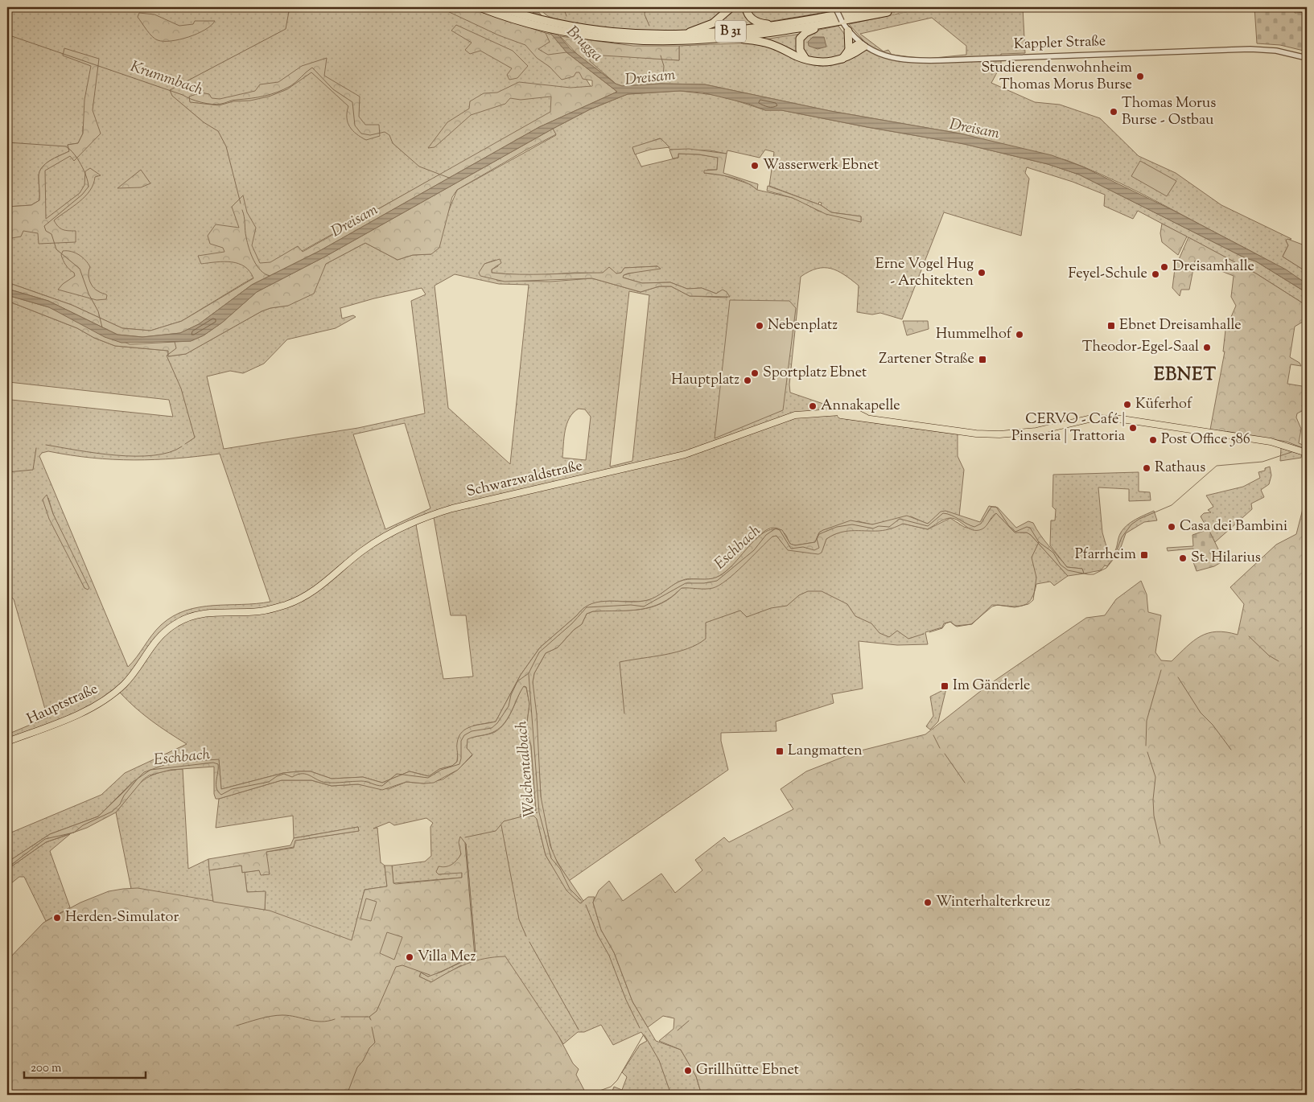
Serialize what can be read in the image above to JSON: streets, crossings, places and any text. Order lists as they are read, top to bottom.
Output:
{
  "streets": {
    "highway": ["B 31"],
    "main road": ["Schwarzwaldstraße", "Hauptstraße"],
    "street": ["Kappler Straße"]
  },
  "crossings": [
    ["Schwarzwaldstraße", "Hauptstraße"]
  ],
  "districts": ["EBNET"],
  "water": [
    "Brugga",
    "Dreisam",
    "Krummbach",
    "Eschbach",
    "Welchentalbach"
  ],
  "places": {
    "other": [
      "Studierendenwohnheim Thomas Morus Burse",
      "Thomas Morus Burse - Ostbau",
      "Wasserwerk Ebnet",
      "Dreisamhalle",
      "Erne Vogel Hug - Architekten",
      "Feyel-Schule",
      "Nebenplatz",
      "Hummelhof",
      "Theodor-Egel-Saal",
      "Sportplatz Ebnet",
      "Hauptplatz",
      "Küferhof",
      "Annakapelle",
      "CERVO - Café | Pinseria | Trattoria",
      "Post Office 586",
      "Rathaus",
      "Casa dei Bambini",
      "St. Hilarius",
      "Winterhalterkreuz",
      "Herden-Simulator",
      "Villa Mez",
      "Grillhütte Ebnet"
    ],
    "transit": [
      "Ebnet Dreisamhalle",
      "Zartener Straße",
      "Pfarrheim",
      "Im Gänderle",
      "Langmatten"
    ]
  },
  "scale_bar": "200 m"
}
